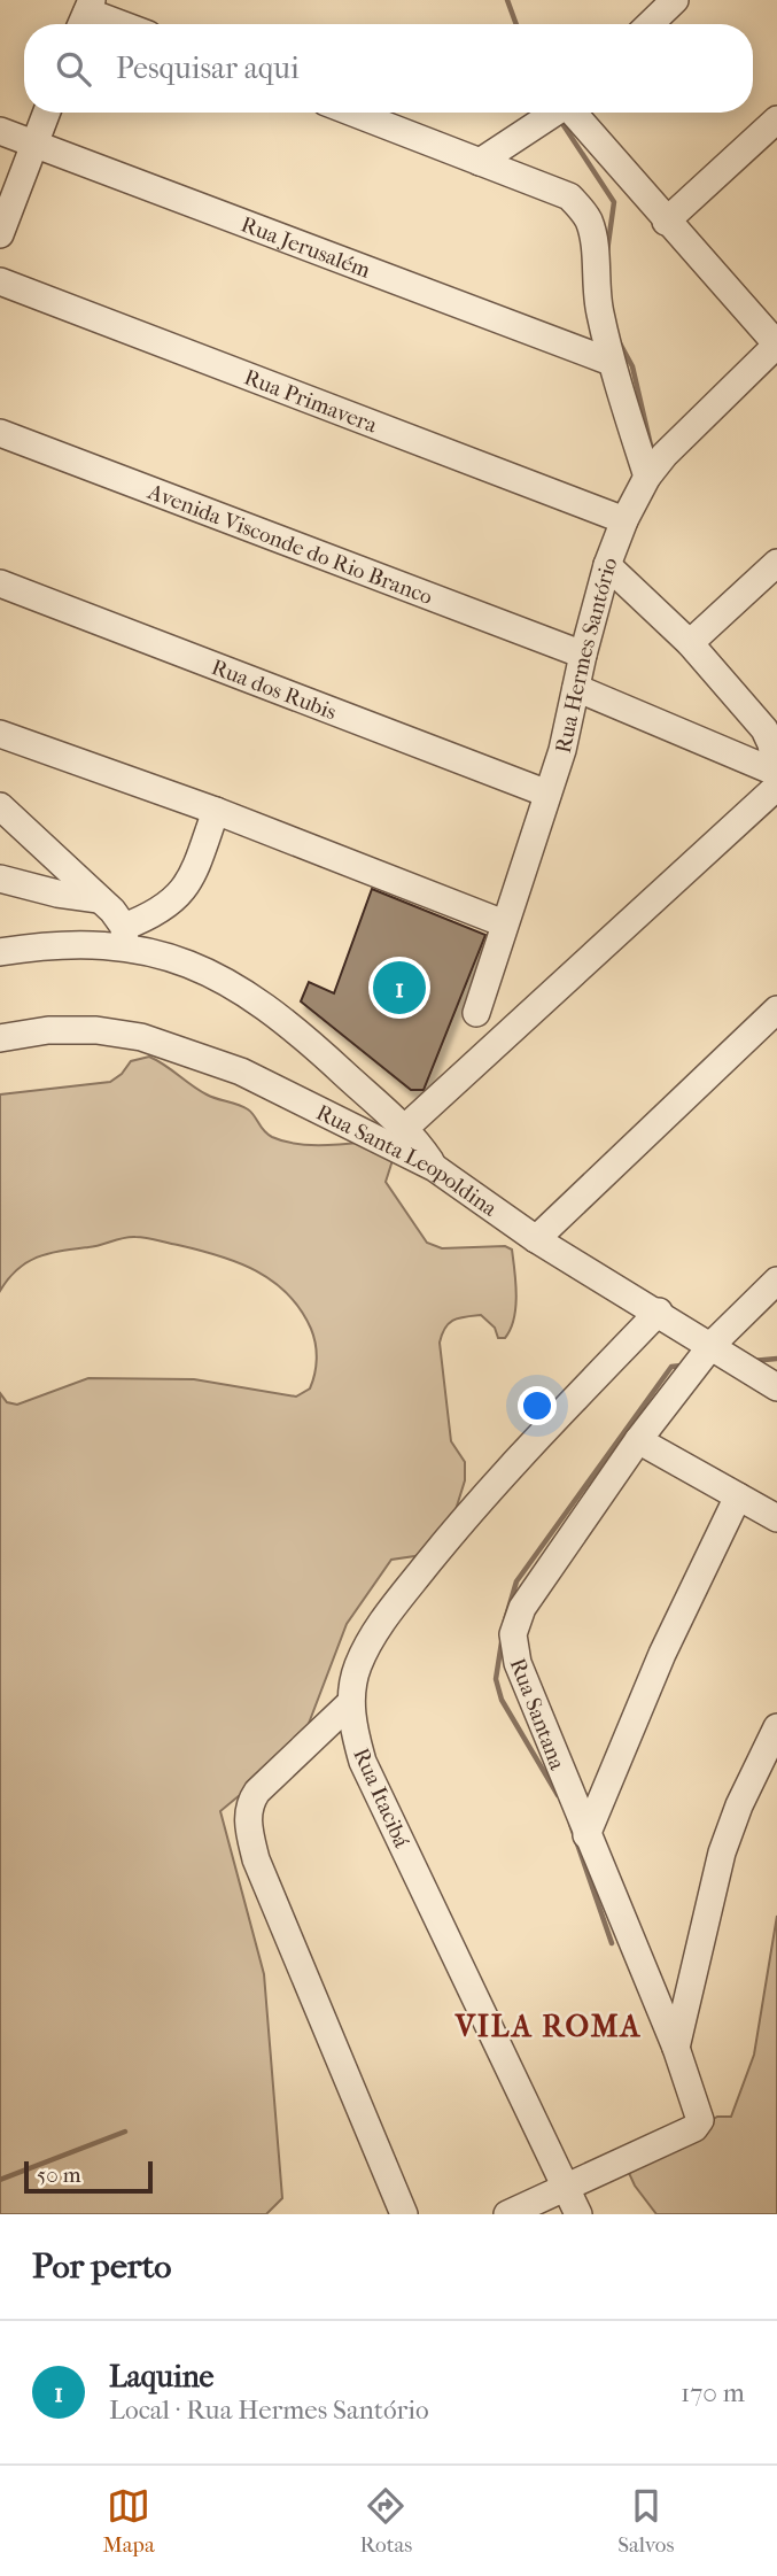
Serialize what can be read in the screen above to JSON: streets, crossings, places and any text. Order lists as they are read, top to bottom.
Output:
{
  "streets": {
    "street": [
      "Rua Jerusalém",
      "Rua Primavera",
      "Avenida Visconde do Rio Branco",
      "Rua Hermes Santório",
      "Rua dos Rubis",
      "Rua Santa Leopoldina",
      "Rua Santana",
      "Rua Itacibá"
    ]
  },
  "crossings": [
    ["Rua Primavera", "Rua Hermes Santório"],
    ["Avenida Visconde do Rio Branco", "Rua Hermes Santório"],
    ["Rua Hermes Santório", "Rua dos Rubis"],
    ["Rua Santa Leopoldina", "Rua Santana"],
    ["Rua Santa Leopoldina", "Rua Itacibá"],
    ["Rua Santana", "Rua Itacibá"]
  ],
  "districts": ["VILA ROMA"],
  "scale_bar": "50 m",
  "page": {
    "search": "Pesquisar aqui",
    "pins": "1",
    "scale": "50 m",
    "heading": "Por perto",
    "list": [
      {
        "mark": "1",
        "name": "Laquine",
        "note": "Local · Rua Hermes Santório",
        "value": "170 m"
      }
    ],
    "nav": ["Mapa", "Rotas", "Salvos"]
  }
}
